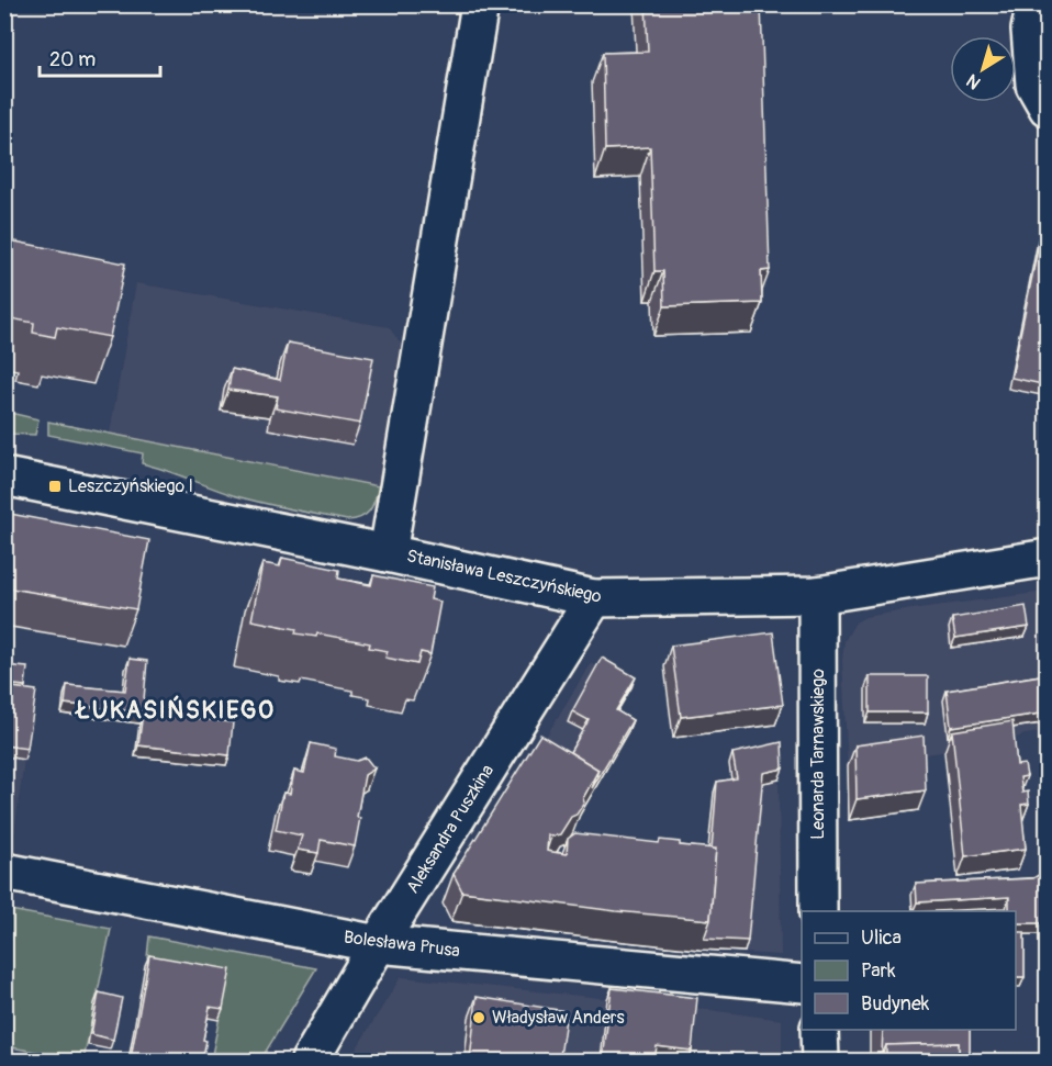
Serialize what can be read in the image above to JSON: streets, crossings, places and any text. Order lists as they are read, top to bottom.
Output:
{
  "streets": {
    "street": [
      "Stanisława Leszczyńskiego",
      "Leonarda Tarnawskiego",
      "Aleksandra Puszkina",
      "Bolesława Prusa"
    ]
  },
  "crossings": [
    ["Stanisława Leszczyńskiego", "Leonarda Tarnawskiego"],
    ["Stanisława Leszczyńskiego", "Aleksandra Puszkina"],
    ["Aleksandra Puszkina", "Bolesława Prusa"]
  ],
  "districts": ["ŁUKASIŃSKIEGO"],
  "places": {
    "transit": ["Leszczyńskiego I"],
    "other": ["Władysław Anders"]
  },
  "legend": ["Ulica", "Park", "Budynek"],
  "scale_bar": "20 m",
  "north": "bottom left"
}
